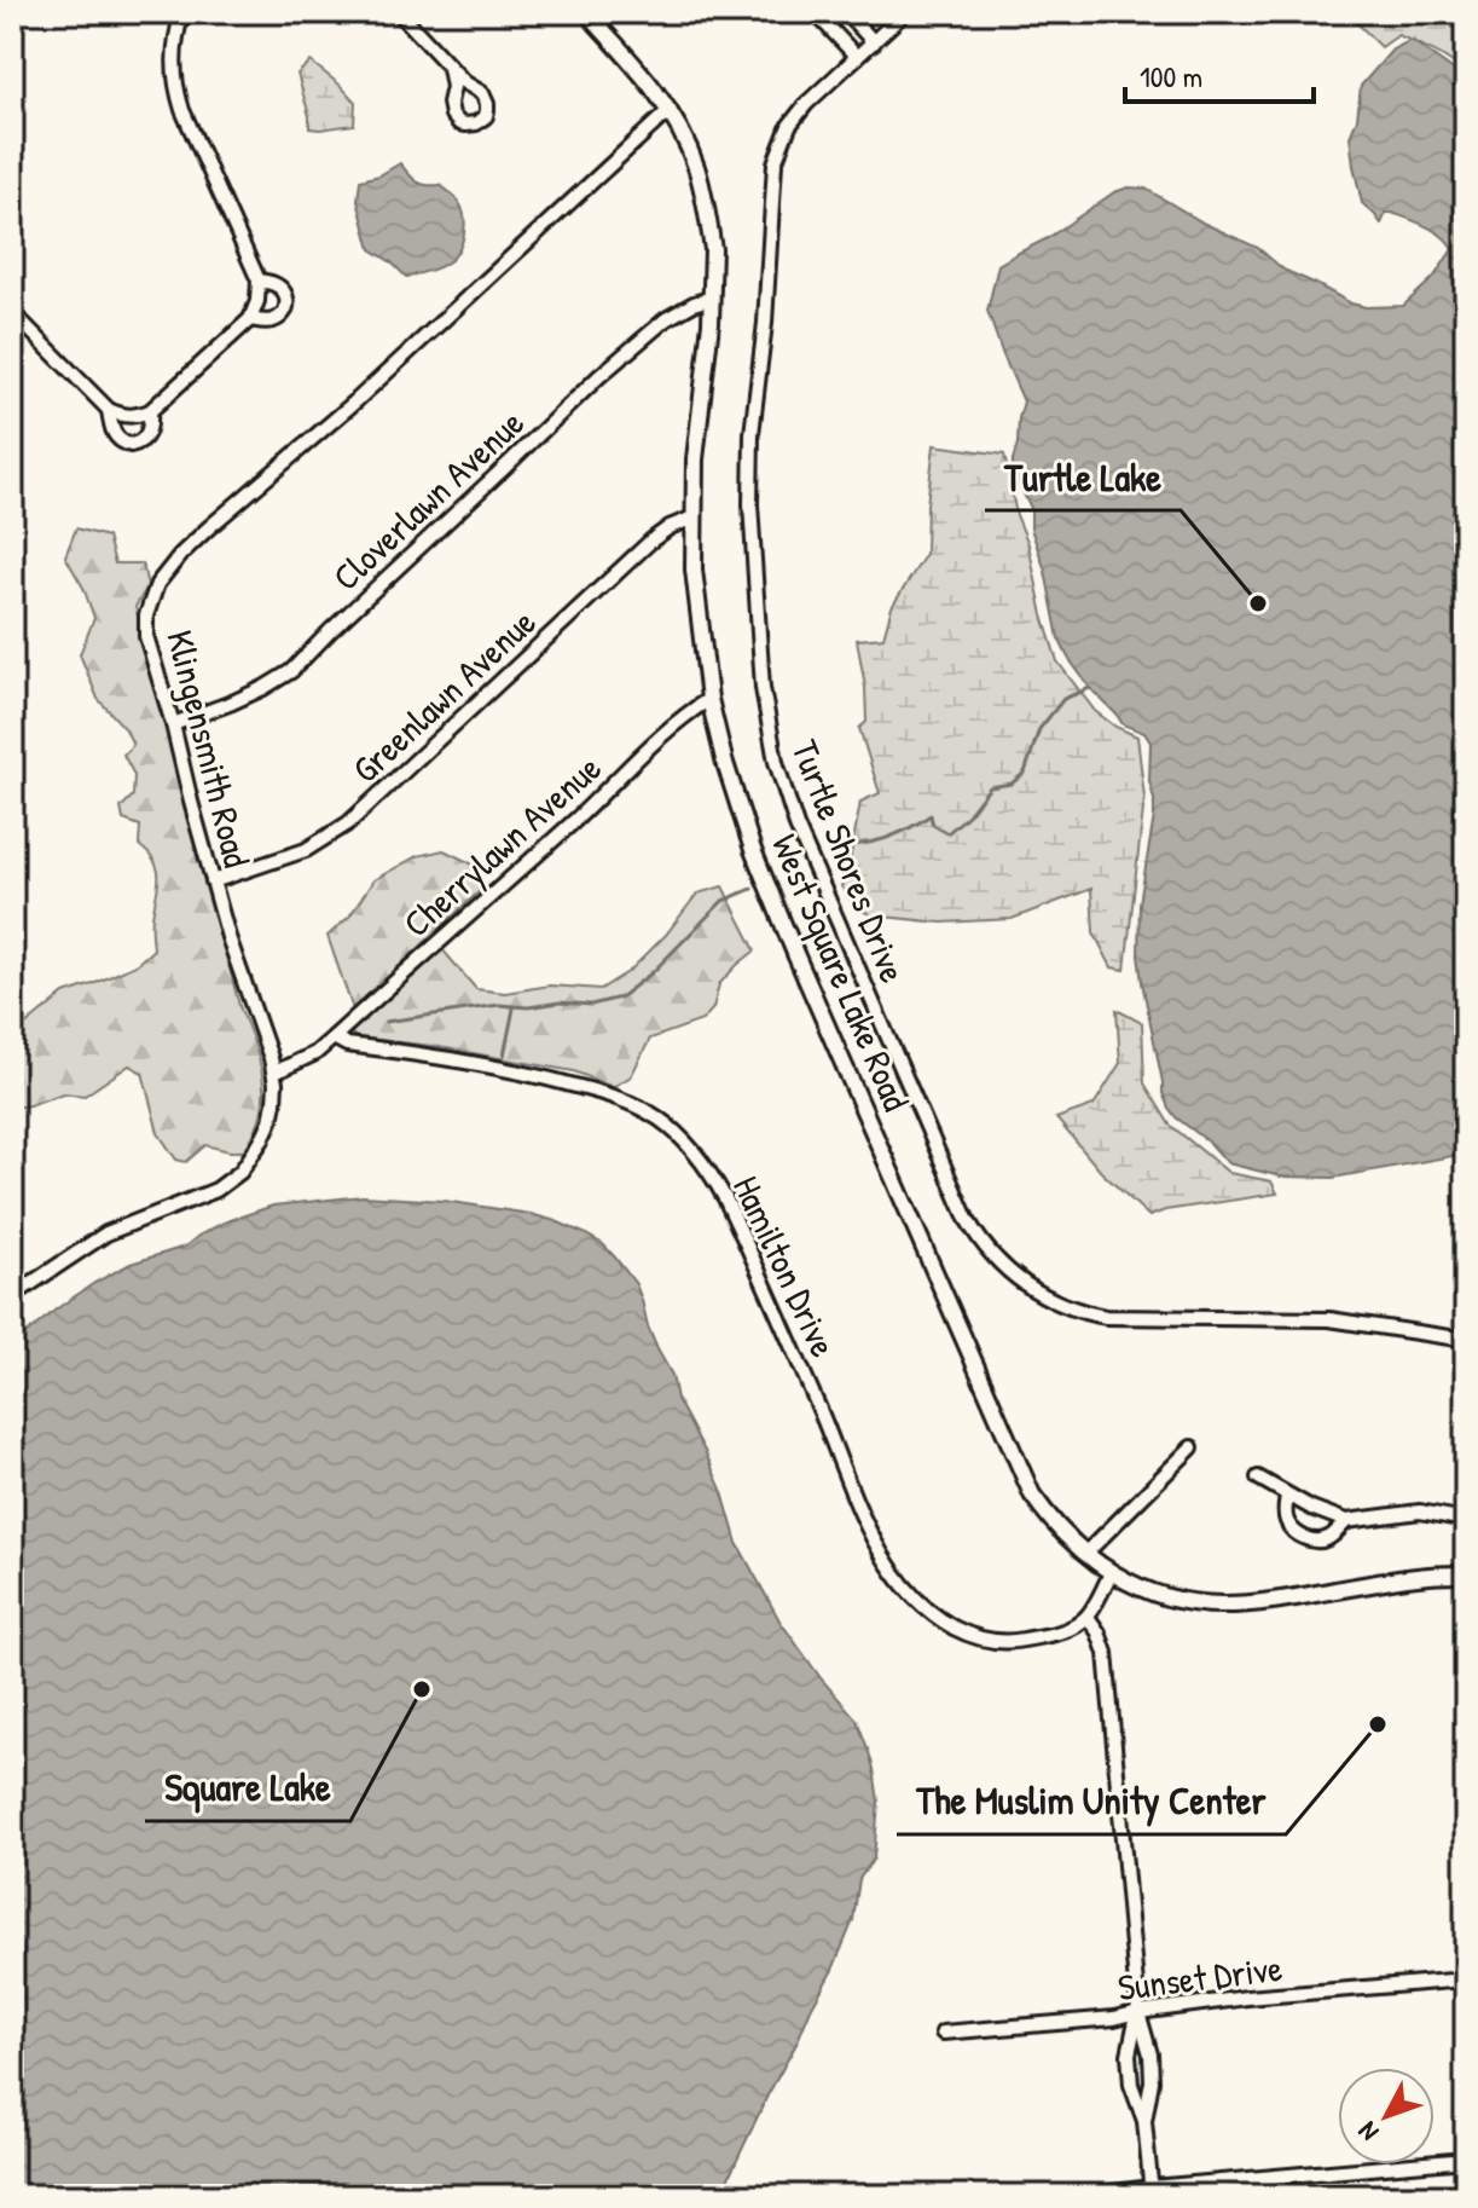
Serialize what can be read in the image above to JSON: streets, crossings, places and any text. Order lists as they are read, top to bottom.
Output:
{
  "streets": {
    "street": [
      "Cloverlawn Avenue",
      "Greenlawn Avenue",
      "Klingensmith Road",
      "Cherrylawn Avenue",
      "Turtle Shores Drive",
      "West Square Lake Road",
      "Hamilton Drive",
      "Sunset Drive"
    ]
  },
  "crossings": [
    ["Cloverlawn Avenue", "Klingensmith Road"],
    ["Cloverlawn Avenue", "West Square Lake Road"],
    ["Greenlawn Avenue", "Klingensmith Road"],
    ["Greenlawn Avenue", "West Square Lake Road"],
    ["Klingensmith Road", "West Square Lake Road"],
    ["Cherrylawn Avenue", "West Square Lake Road"],
    ["Cherrylawn Avenue", "Hamilton Drive"]
  ],
  "places": ["Turtle Lake", "Square Lake", "The Muslim Unity Center"],
  "scale_bar": "100 m",
  "north": "bottom left"
}
